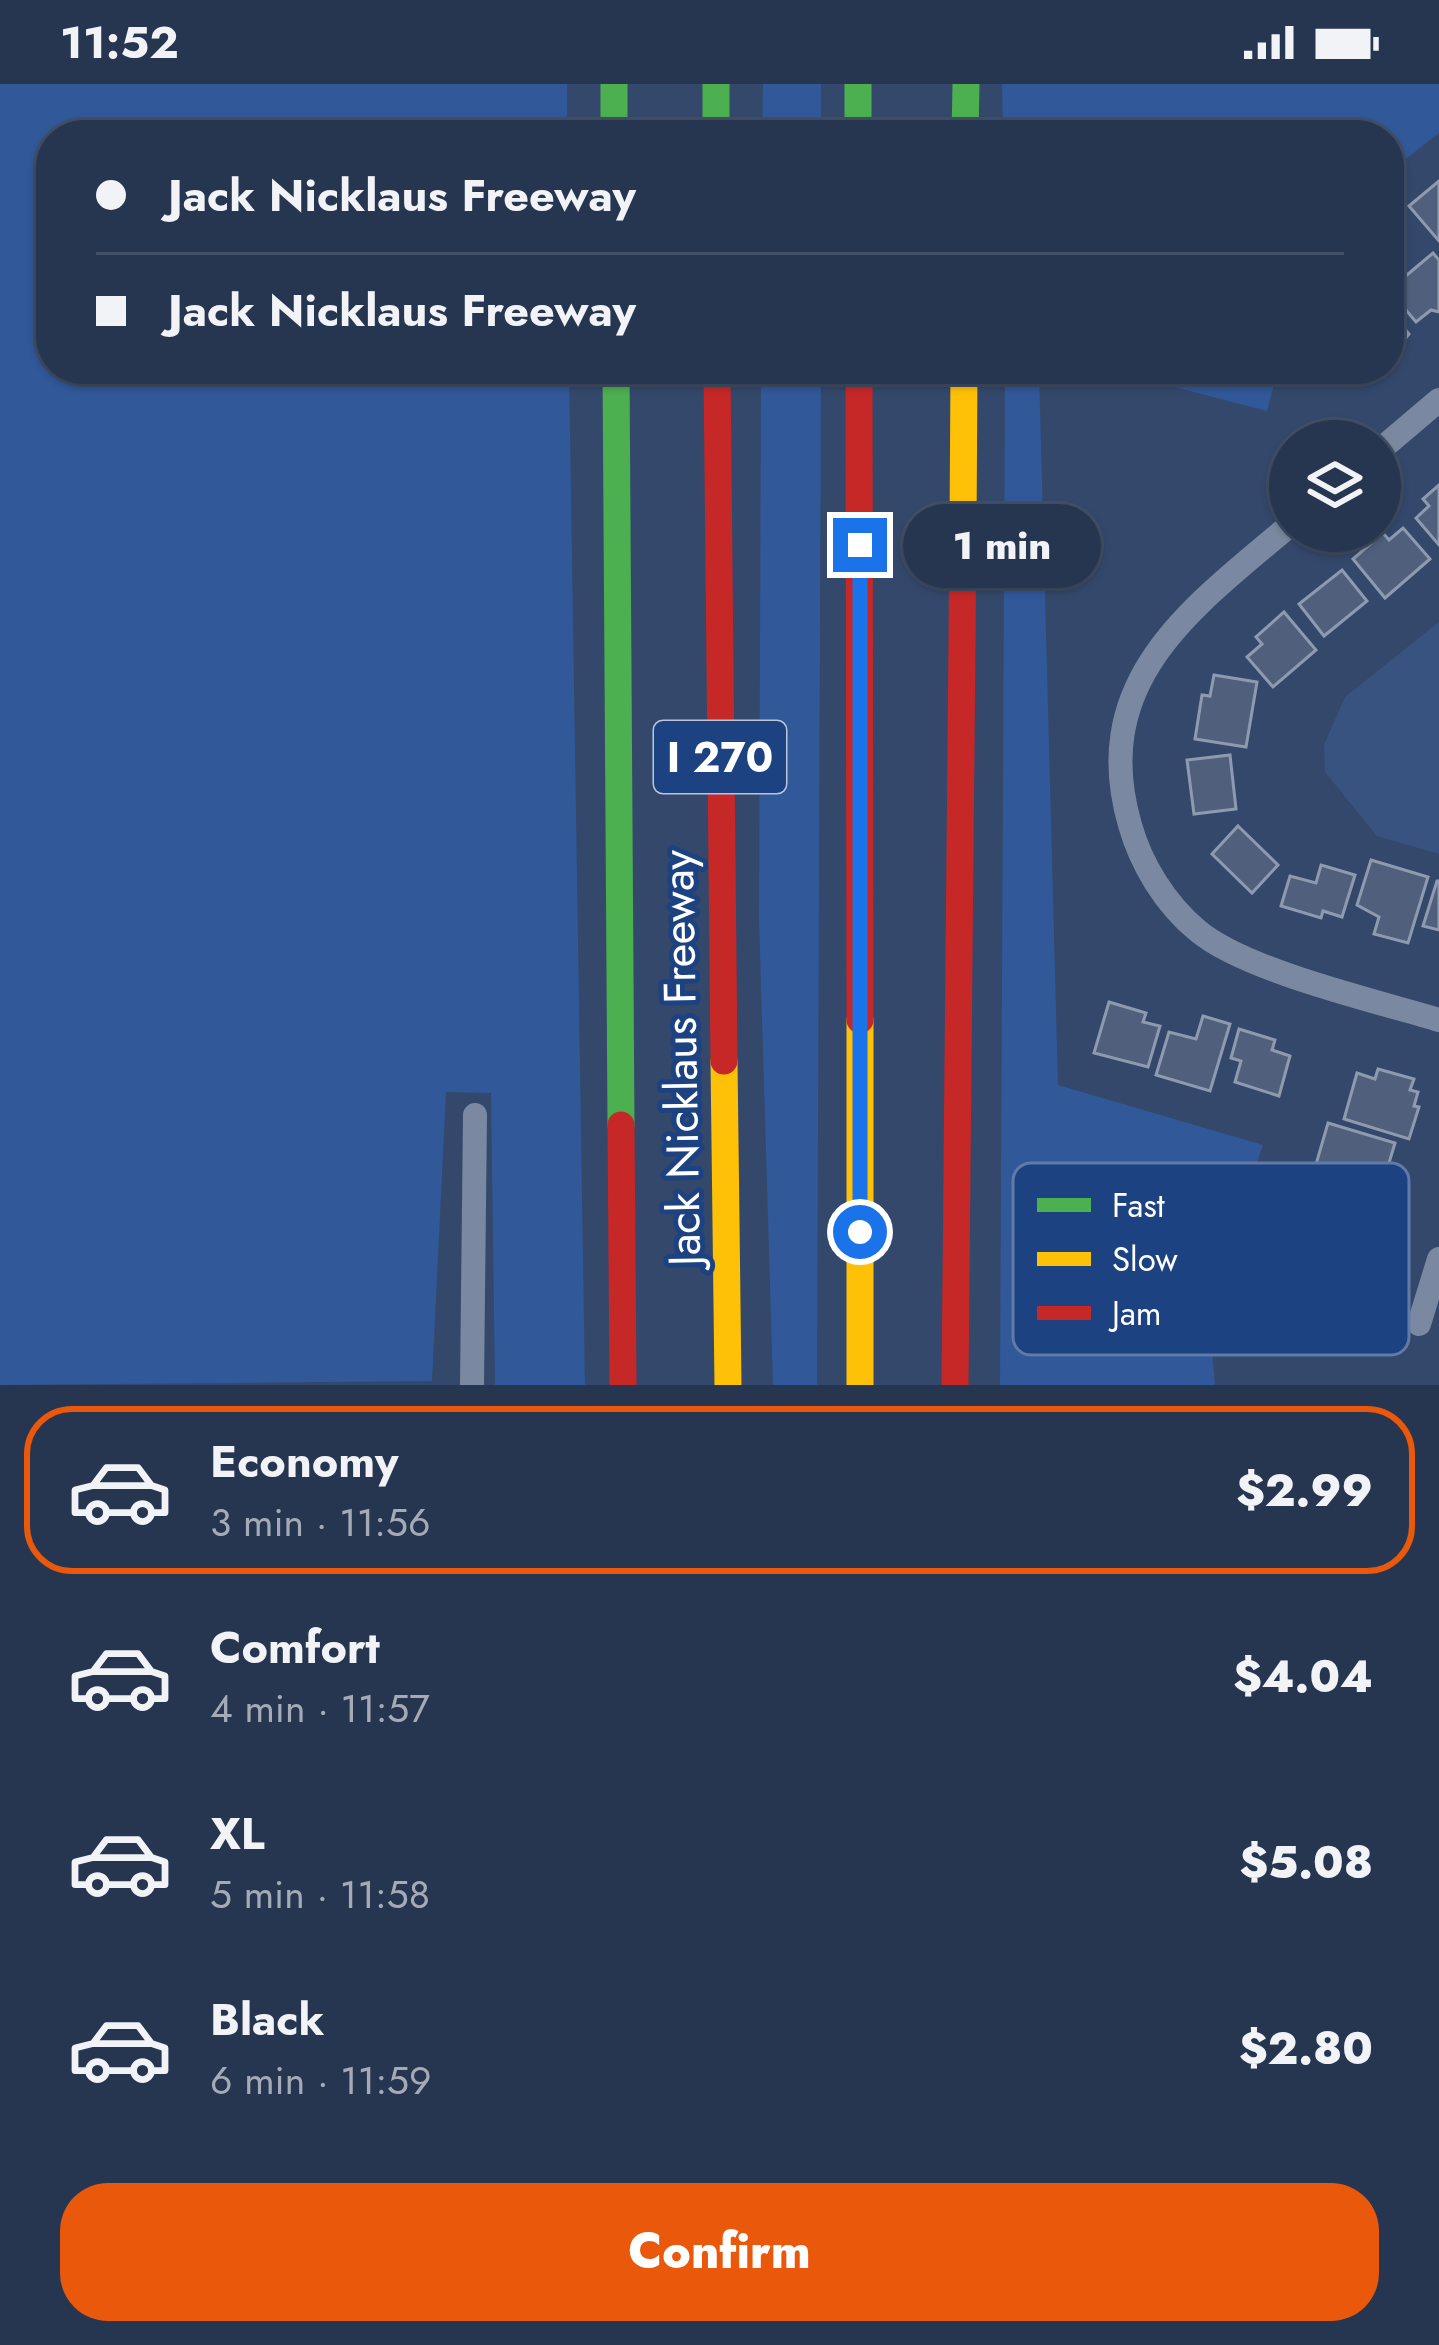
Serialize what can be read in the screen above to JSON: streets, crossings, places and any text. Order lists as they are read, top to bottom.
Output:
{
  "streets": {
    "highway": ["I 270", "Jack Nicklaus Freeway"]
  },
  "legend": ["Fast", "Slow", "Jam"],
  "page": {
    "status": "11:52",
    "banner": ["Jack Nicklaus Freeway", "Jack Nicklaus Freeway"],
    "bubble": "1 min",
    "list": [
      {
        "name": "Economy",
        "note": "3 min · 11:56",
        "value": "$2.99"
      },
      {
        "name": "Comfort",
        "note": "4 min · 11:57",
        "value": "$4.04"
      },
      {
        "name": "XL",
        "note": "5 min · 11:58",
        "value": "$5.08"
      },
      {
        "name": "Black",
        "note": "6 min · 11:59",
        "value": "$2.80"
      }
    ],
    "buttons": "Confirm"
  }
}
